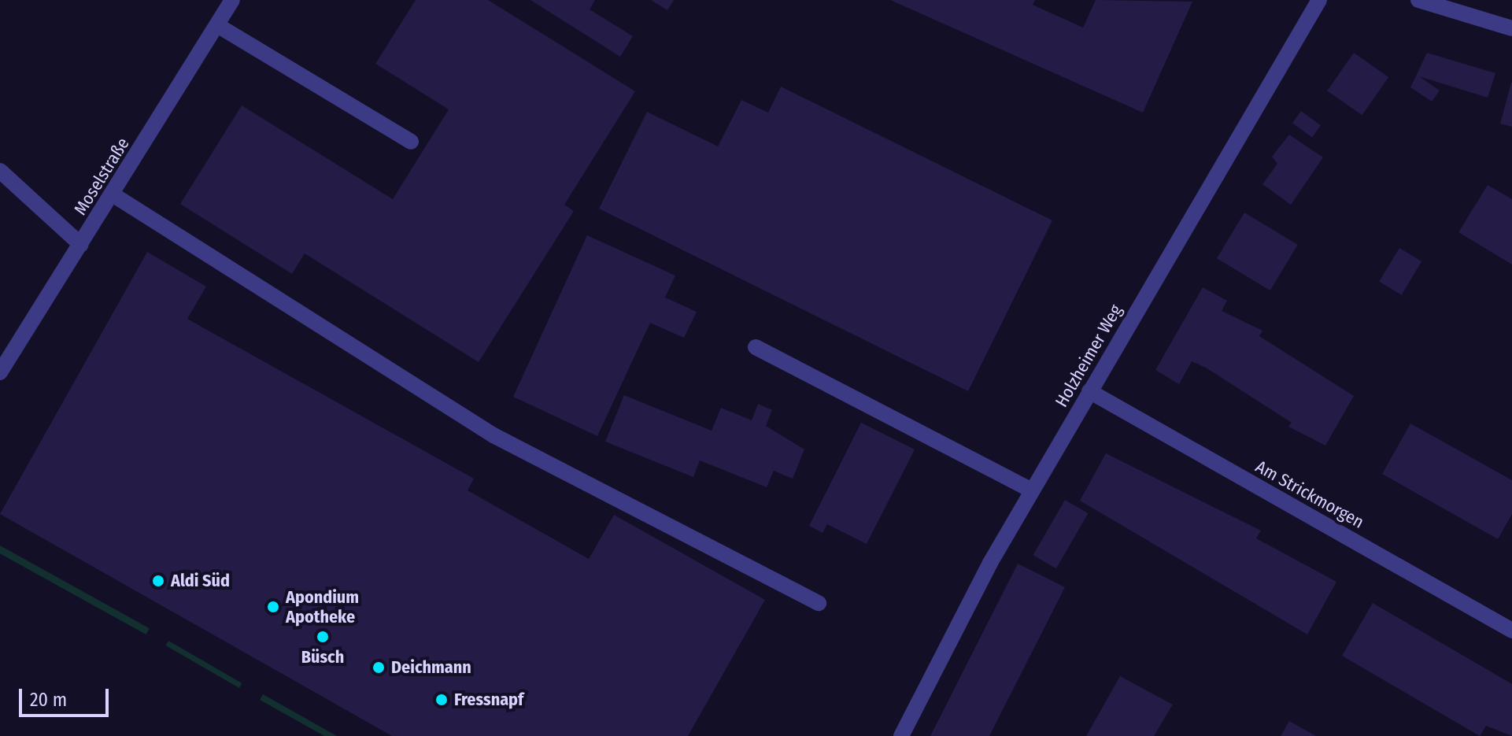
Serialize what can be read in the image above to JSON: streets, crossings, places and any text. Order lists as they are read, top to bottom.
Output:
{
  "streets": {
    "street": ["Moselstraße", "Holzheimer Weg", "Am Strickmorgen"]
  },
  "crossings": [
    ["Holzheimer Weg", "Am Strickmorgen"]
  ],
  "places": [
    "Aldi Süd",
    "Apondium Apotheke",
    "Büsch",
    "Deichmann",
    "Fressnapf"
  ],
  "scale_bar": "20 m"
}
